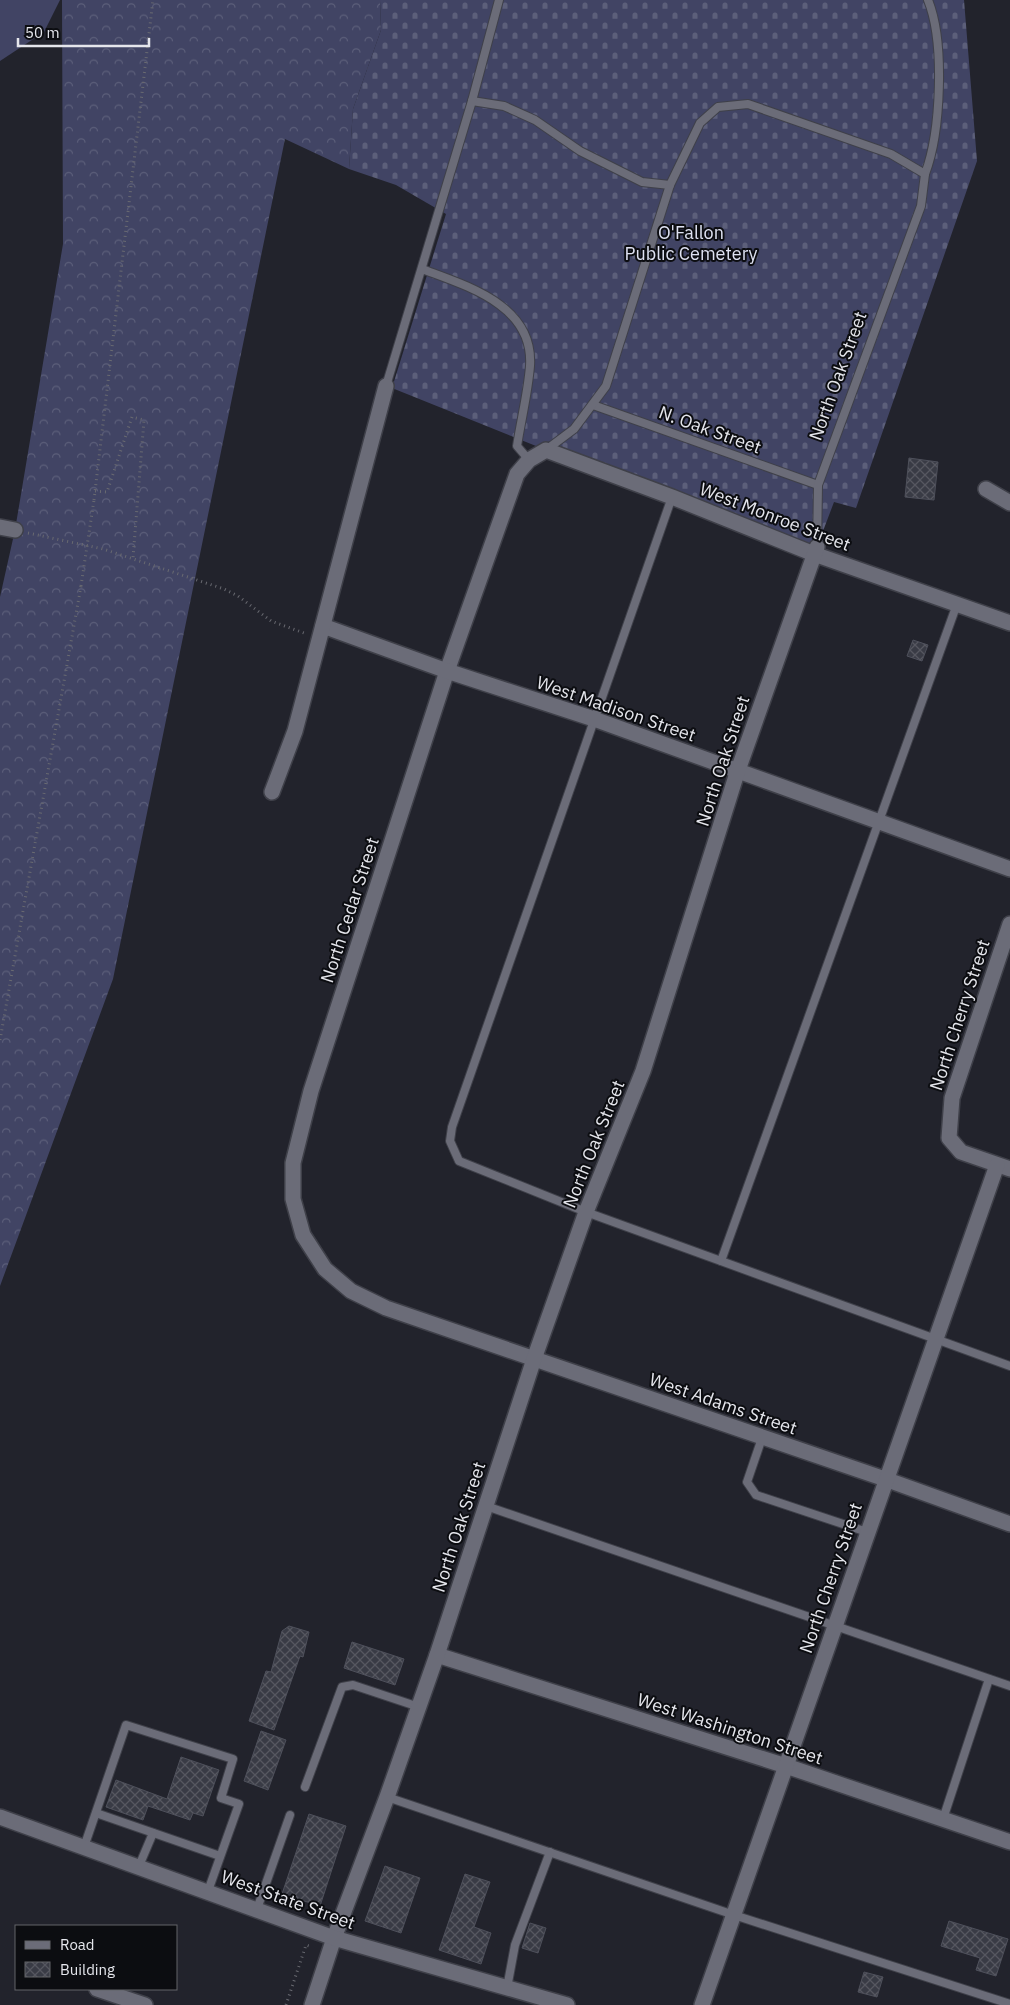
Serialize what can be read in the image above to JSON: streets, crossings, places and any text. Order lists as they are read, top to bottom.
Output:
{
  "streets": {
    "street": [
      "North Oak Street",
      "West Monroe Street",
      "West Madison Street",
      "North Cedar Street",
      "North Cherry Street",
      "West Adams Street",
      "West Washington Street",
      "West State Street"
    ],
    "lane": ["N. Oak Street"]
  },
  "crossings": [
    ["North Oak Street", "N. Oak Street"],
    ["North Oak Street", "West Monroe Street"],
    ["North Oak Street", "West Madison Street"],
    ["North Oak Street", "West Adams Street"],
    ["North Oak Street", "West Washington Street"],
    ["North Oak Street", "West State Street"],
    ["West Madison Street", "North Cedar Street"],
    ["North Cedar Street", "West Adams Street"],
    ["North Cherry Street", "West Adams Street"],
    ["North Cherry Street", "West Washington Street"]
  ],
  "parks": ["O'Fallon Public Cemetery"],
  "legend": ["Road", "Building"],
  "scale_bar": "50 m"
}
